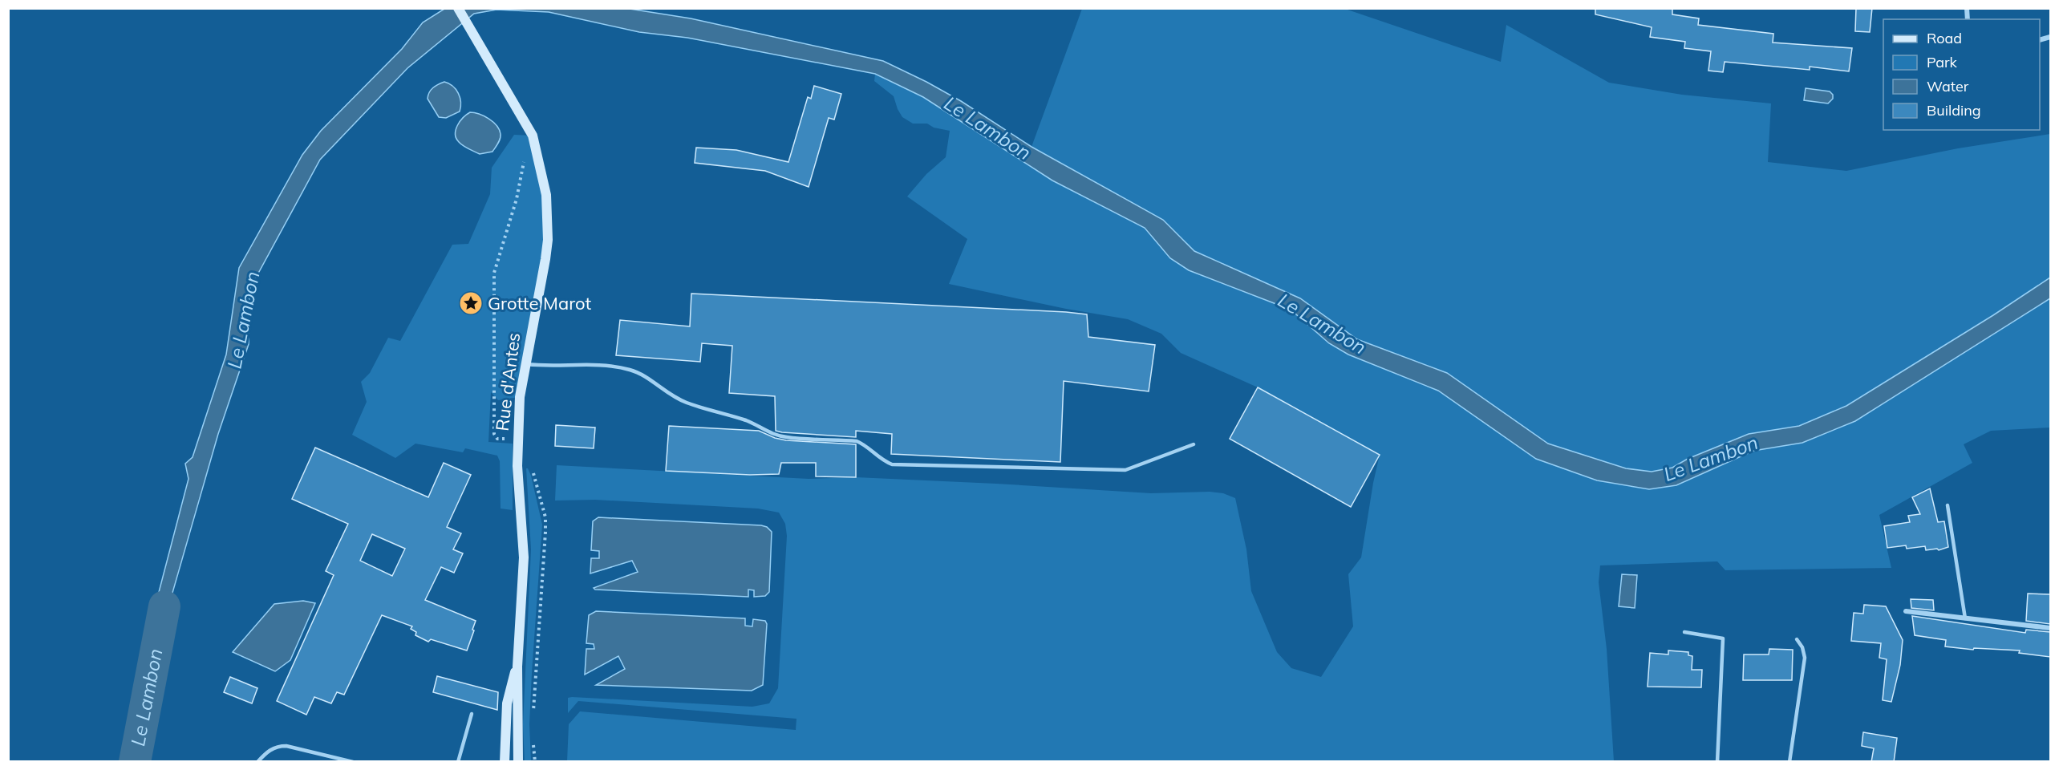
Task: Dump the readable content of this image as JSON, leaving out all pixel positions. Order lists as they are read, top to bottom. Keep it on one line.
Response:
{"streets":{"street":["Rue d'Antes"]},"water":["Le Lambon"],"places":{"place":["Grotte Marot"]},"legend":["Road","Park","Water","Building"]}
